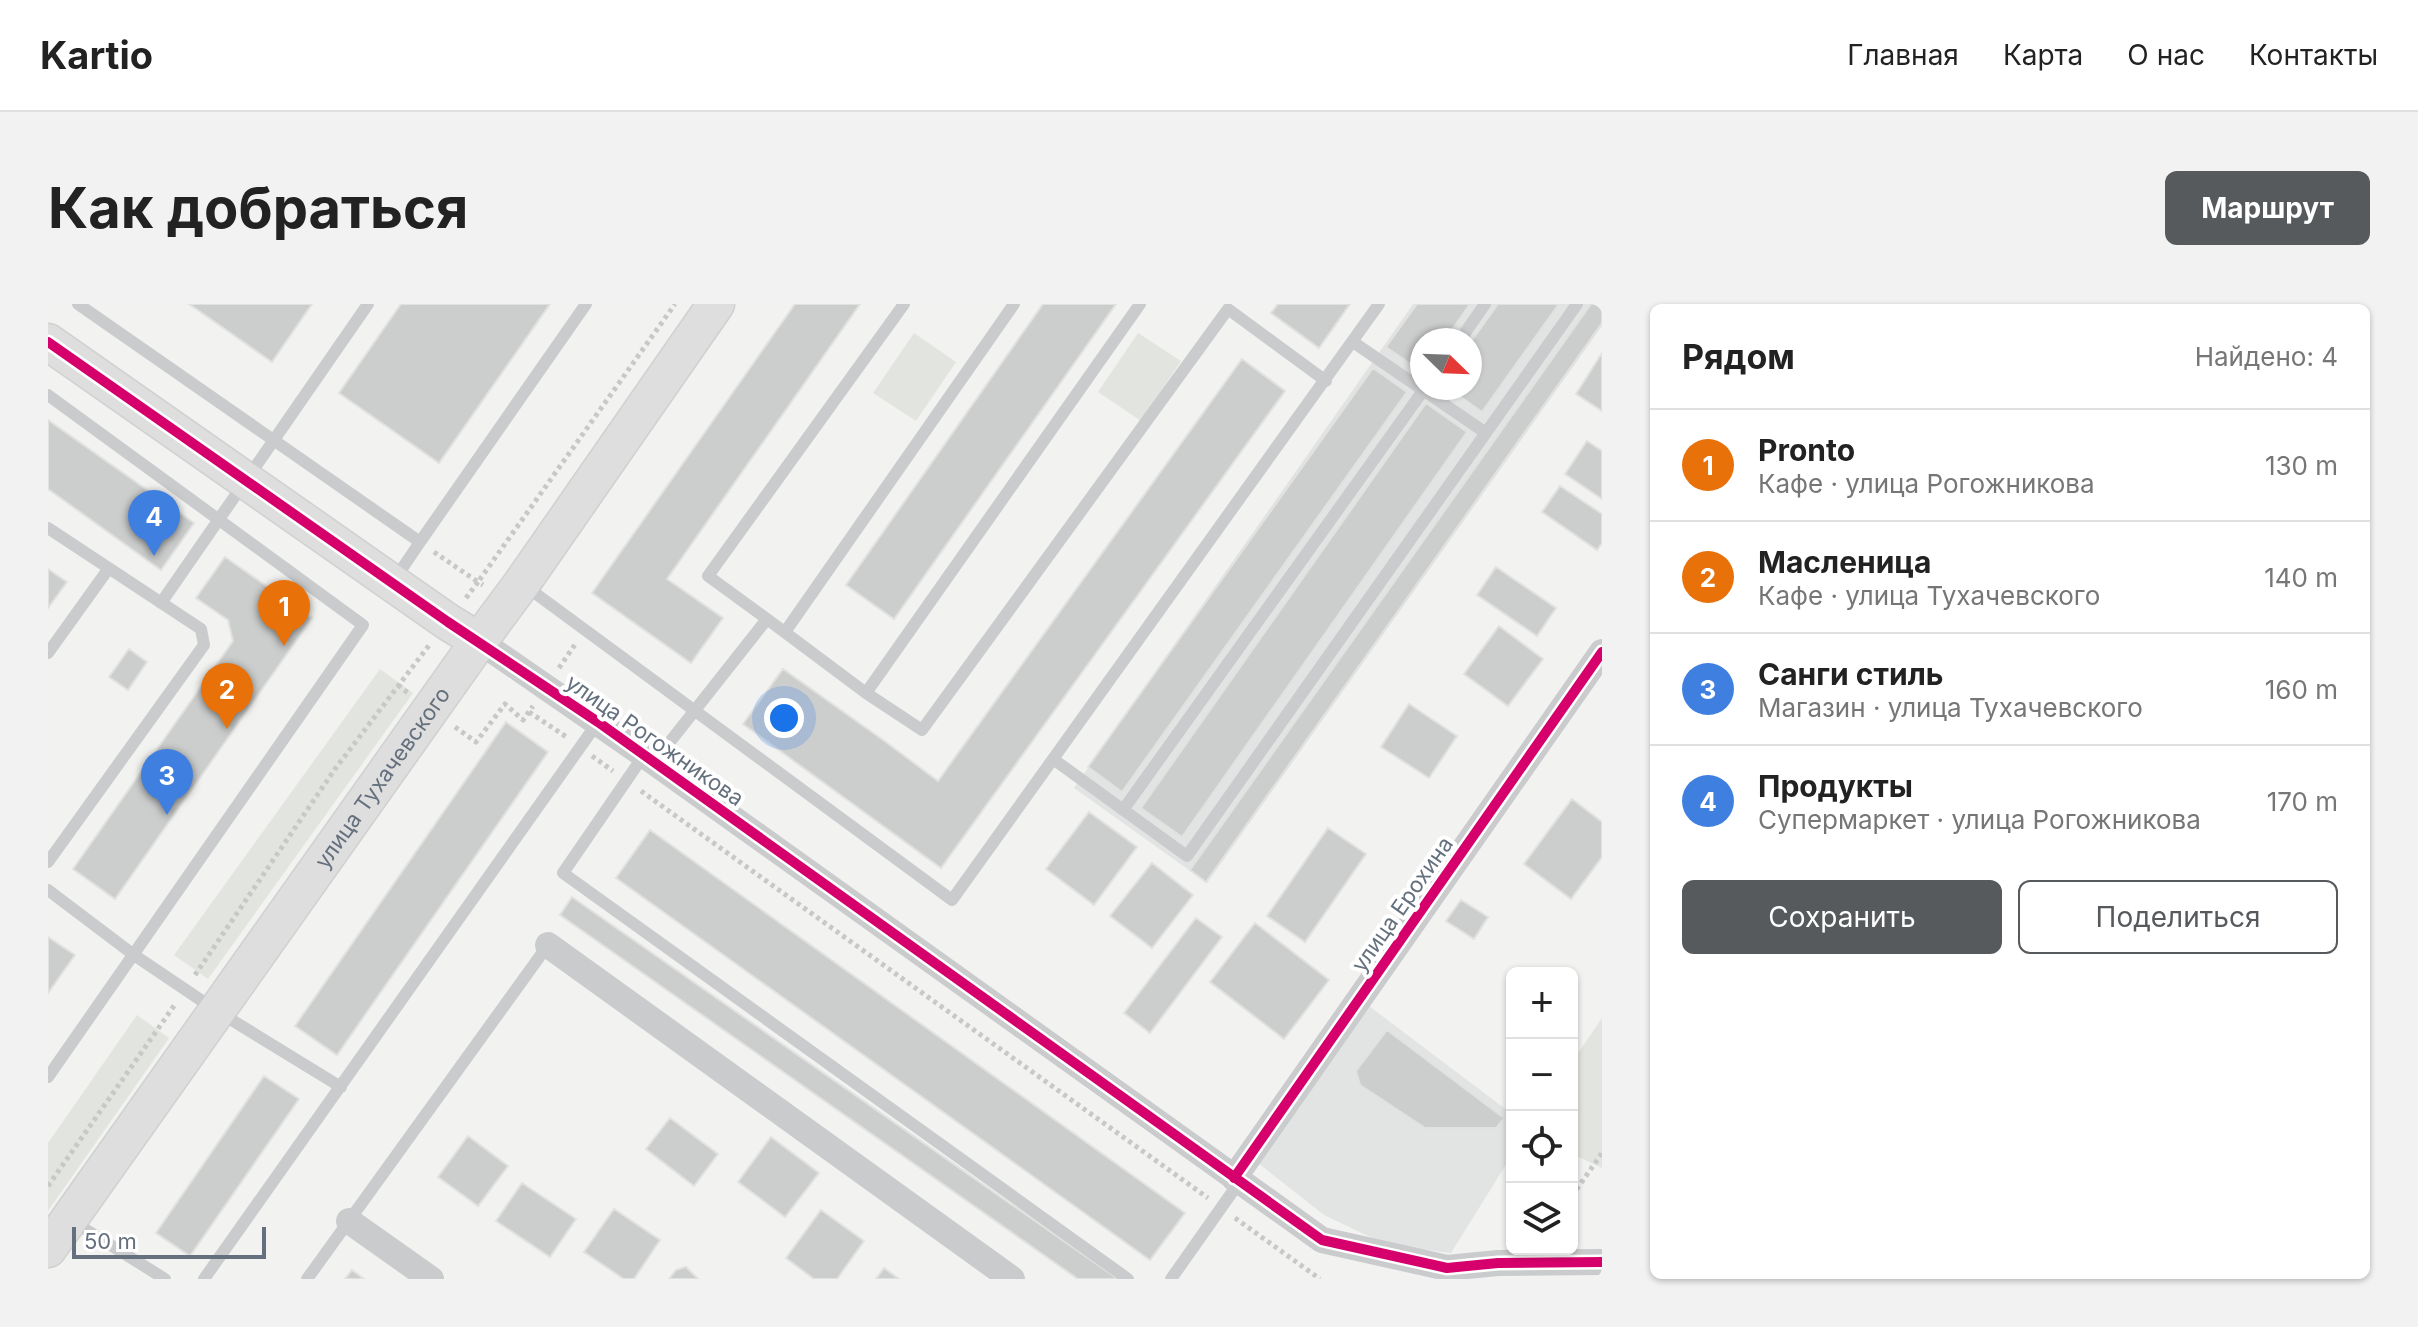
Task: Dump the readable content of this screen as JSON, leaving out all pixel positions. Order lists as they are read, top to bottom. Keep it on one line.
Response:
{"streets":{"main road":["улица Рогожникова","улица Тухачевского"],"street":["улица Ерохина"]},"crossings":[["улица Рогожникова","улица Тухачевского"],["улица Рогожникова","улица Ерохина"]],"scale_bar":"50 m","north":"bottom right","page":{"header":"Kartio","nav":["Главная","Карта","О нас","Контакты"],"buttons":["Маршрут",["Сохранить","Поделиться"]],"title":"Как добраться","heading":["Рядом","Найдено: 4"],"list":[{"mark":"1","name":"Pronto","note":"Кафе · улица Рогожникова","value":"130 m"},{"mark":"2","name":"Масленица","note":"Кафе · улица Тухачевского","value":"140 m"},{"mark":"3","name":"Санги стиль","note":"Магазин · улица Тухачевского","value":"160 m"},{"mark":"4","name":"Продукты","note":"Супермаркет · улица Рогожникова","value":"170 m"}],"pins":["4","1","2","3"],"map_buttons":["+","−"],"scale":"50 m"}}
